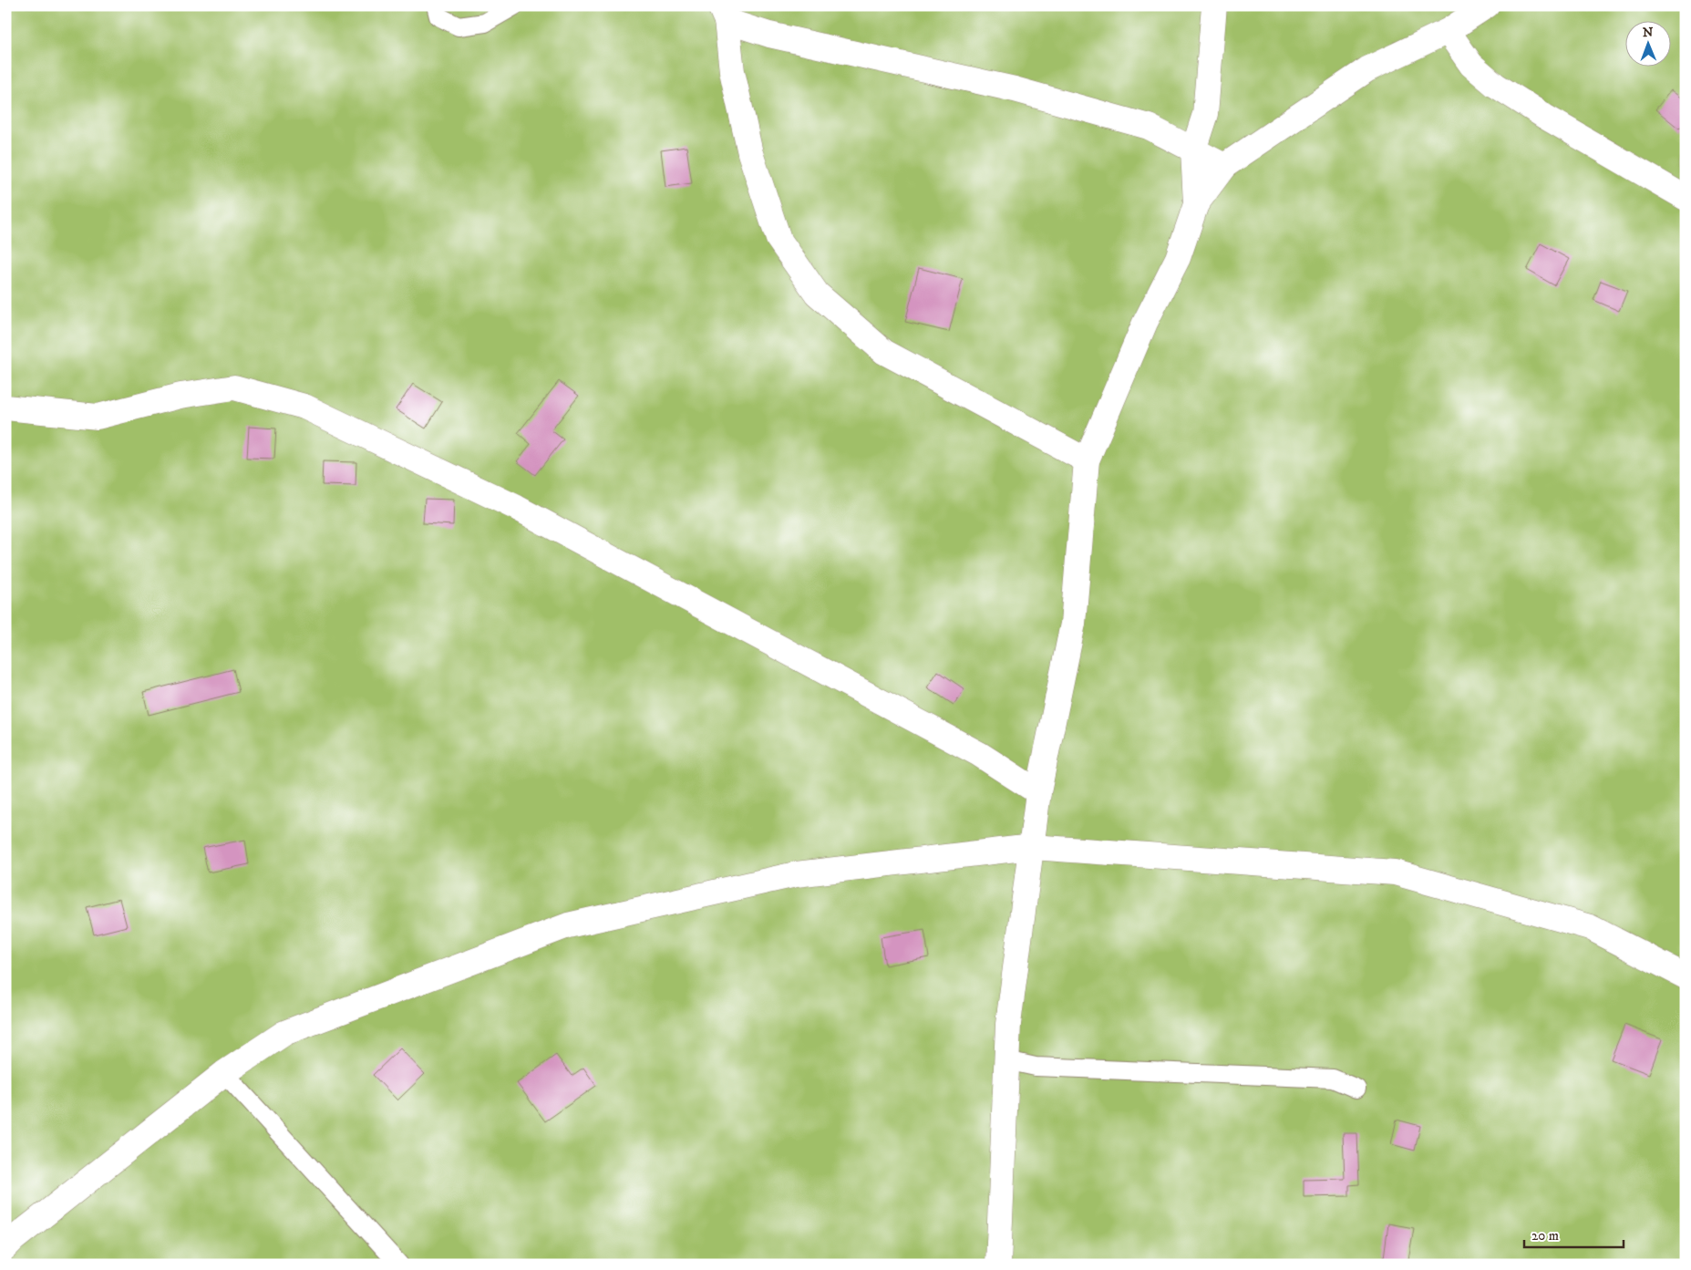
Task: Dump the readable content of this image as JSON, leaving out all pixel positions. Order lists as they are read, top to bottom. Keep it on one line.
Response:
{"scale_bar":"20 m","north":"top"}
